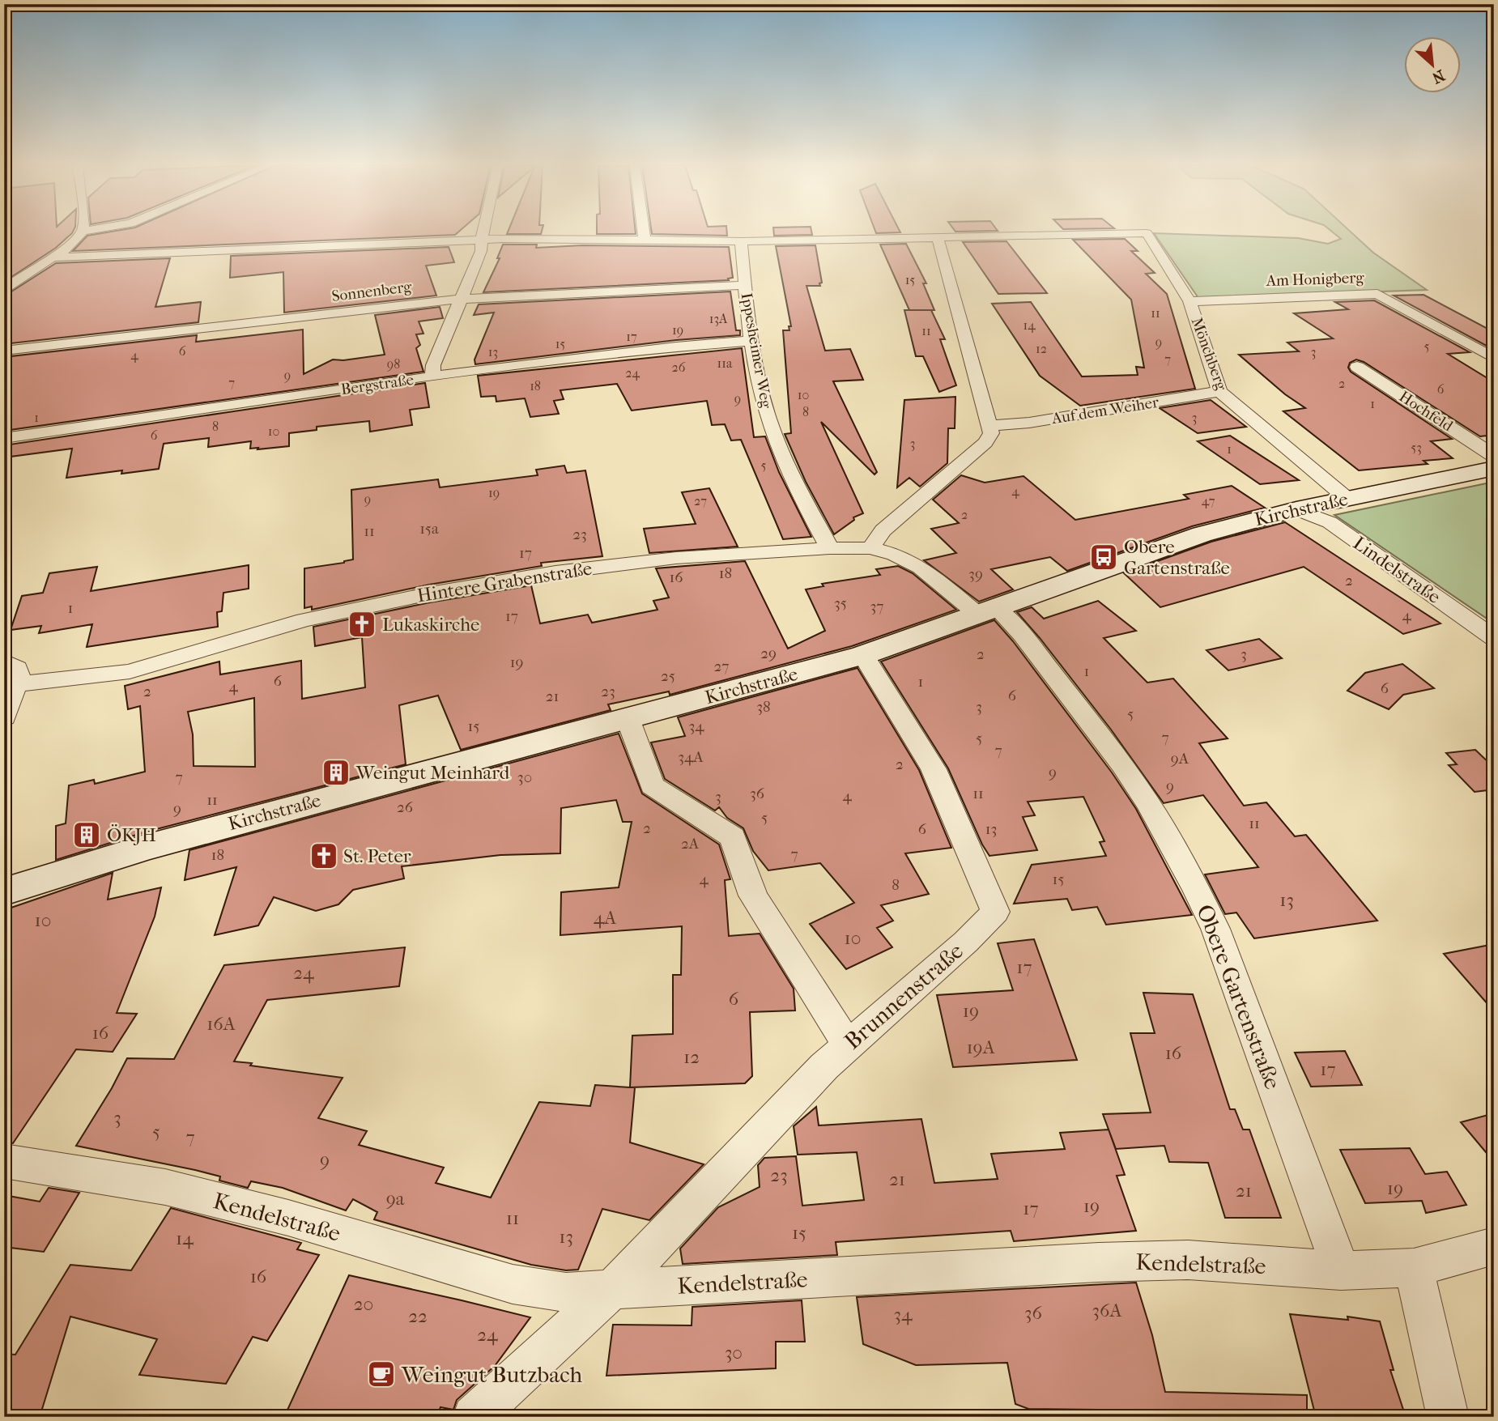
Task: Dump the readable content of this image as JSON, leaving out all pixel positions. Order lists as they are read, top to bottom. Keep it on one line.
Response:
{"streets":{"street":["Am Honigberg","Sonnenberg","Ippesheimer Weg","Mönchberg","Bergstraße","Auf dem Weiher","Hochfeld","Kirchstraße","Lindelstraße","Hintere Grabenstraße","Brunnenstraße","Obere Gartenstraße","Kendelstraße"]},"crossings":[["Am Honigberg","Mönchberg"],["Sonnenberg","Ippesheimer Weg"],["Ippesheimer Weg","Bergstraße"],["Ippesheimer Weg","Hintere Grabenstraße"],["Mönchberg","Auf dem Weiher"],["Mönchberg","Kirchstraße"],["Kirchstraße","Lindelstraße"],["Kirchstraße","Hintere Grabenstraße"],["Kirchstraße","Brunnenstraße"],["Kirchstraße","Obere Gartenstraße"],["Hintere Grabenstraße","Obere Gartenstraße"],["Brunnenstraße","Kendelstraße"],["Obere Gartenstraße","Kendelstraße"]],"places":{"bus stop":["Obere Gartenstraße"],"church":["Lukaskirche","St. Peter"],"building":["Weingut Meinhard","ÖKJH"],"cafe":["Weingut Butzbach"]},"house_numbers":["15","11","13A","14","19","11","17","9","15","5","12","6","13","3","4","7","11a","98","26","24","9","7","2","18","6","10","9","1","8","1","3","8","10","6","3","53","1","5","4","19","9","27","47","2","15a","11","23","17","18","39","16","2","35","37","1","4","17","29","2","3","19","27","1","25","6","1","4","6","2","23","6","21","38","3","5","15","34","7","5","7","34A","9A","2","9","7","30","9","36","11","4","3","11","26","9","5","11","2","6","13","2A","7","18","4","15","8","13","4A","10","10","17","24","6","19","16A","16","19A","16","12","17","3","5","7","9","23","21","19","21","9a","19","17","11","15","13","14","16","20","36A","36","34","22","24","30"],"north":"bottom right"}
